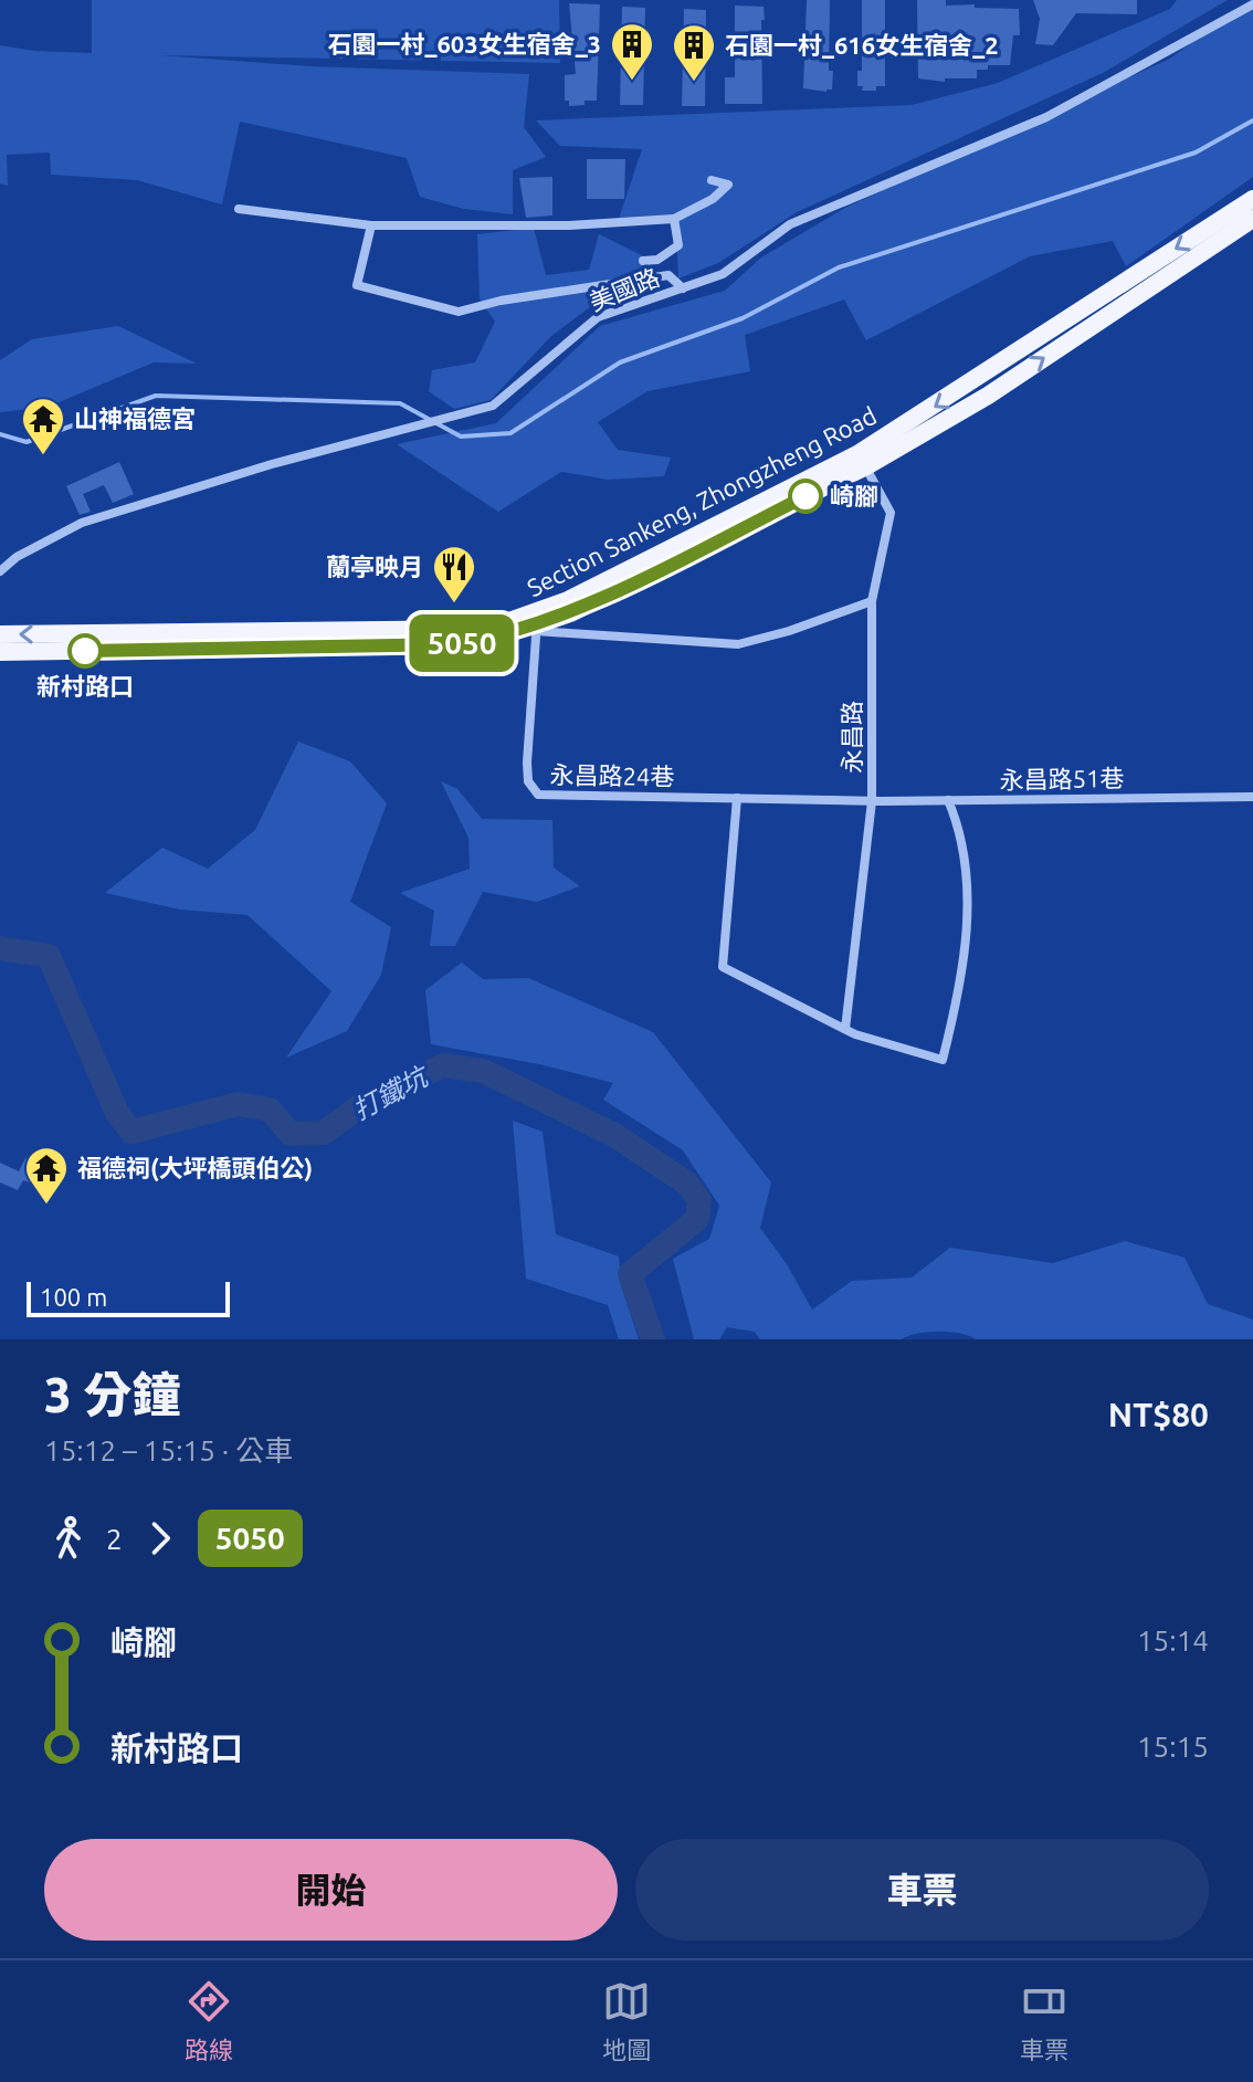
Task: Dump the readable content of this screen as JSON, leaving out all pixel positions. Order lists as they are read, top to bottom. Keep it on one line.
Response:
{"streets":{"main road":["Section Sankeng, Zhongzheng Road"],"street":["美國路","永昌路","永昌路24巷","永昌路51巷"]},"crossings":[["Section Sankeng, Zhongzheng Road","永昌路"],["Section Sankeng, Zhongzheng Road","永昌路24巷"],["永昌路","永昌路24巷"],["永昌路","永昌路51巷"],["永昌路24巷","永昌路51巷"]],"water":["打鐵坑"],"places":{"building":["石園一村_603女生宿舍_3","石園一村_616女生宿舍_2"],"temple":["山神福德宮","福德祠(大坪橋頭伯公)"],"other":["崎腳","新村路口"],"restaurant":["蘭亭映月"]},"lines":["bus line 5050"],"scale_bar":"100 m","page":{"on_map":"5050","scale":"100 m","heading":["3 分鐘","15:12 – 15:15 · 公車","NT$80"],"legs":["2","5050"],"list":[{"name":"崎腳","value":"15:14"},{"name":"新村路口","value":"15:15"}],"buttons":["開始","車票"],"tabs":["路線","地圖","車票"]}}
